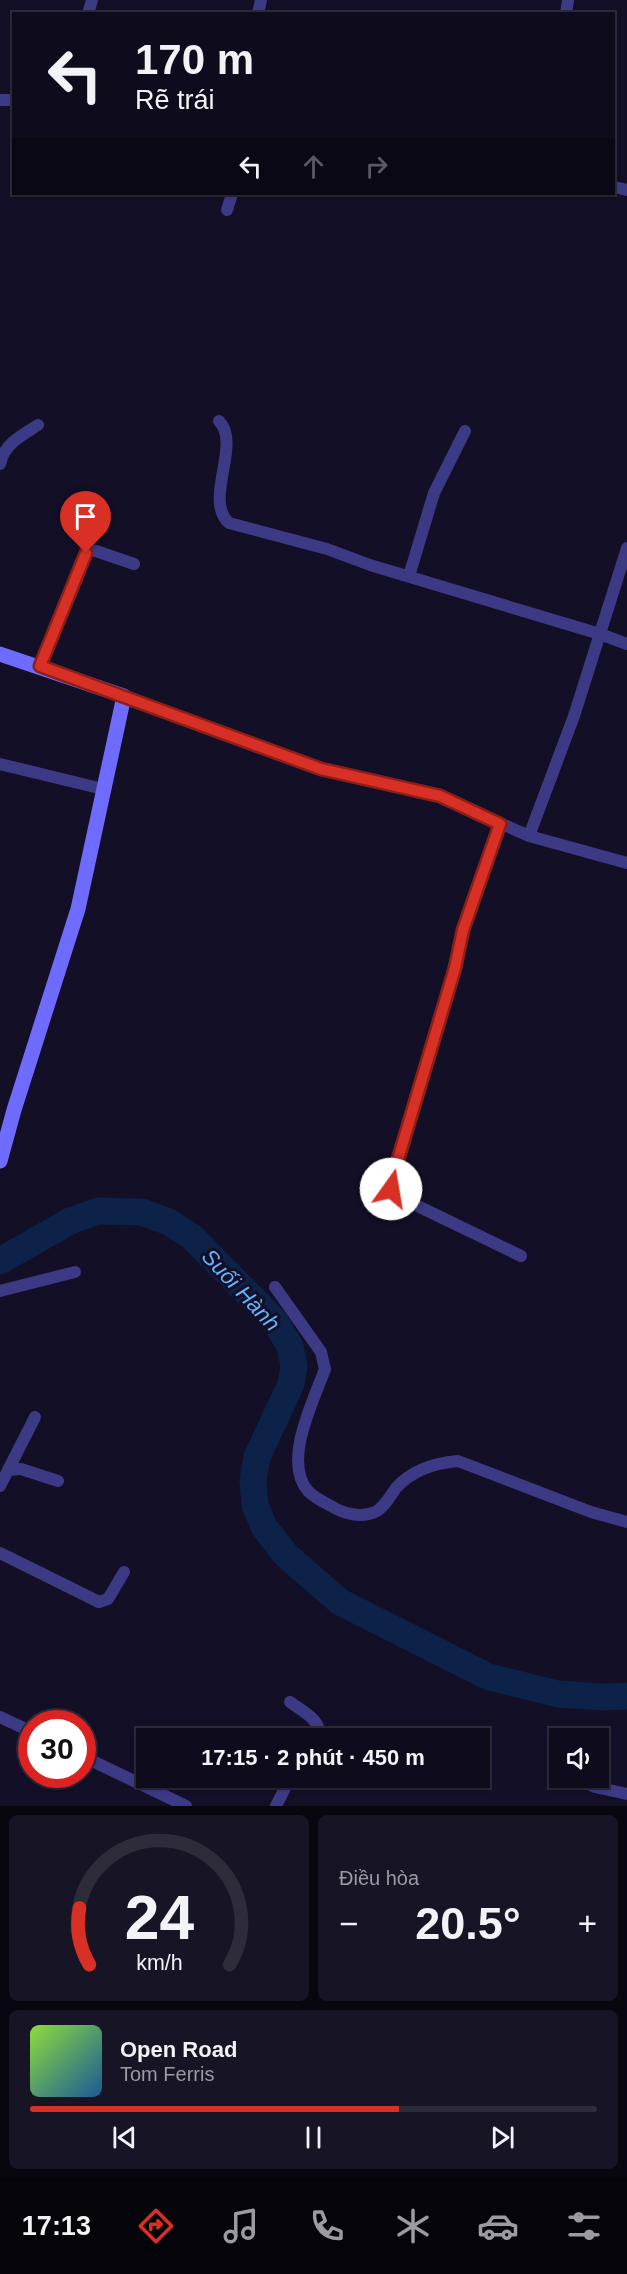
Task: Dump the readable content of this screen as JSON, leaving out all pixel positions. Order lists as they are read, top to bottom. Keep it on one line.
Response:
{"water":["Suối Hành"],"page":{"turn":["170 m","Rẽ trái"],"limit":"30","trip":"17:15 · 2 phút · 450 m","tile":"Điều hòa","heat":["−","20.5°","+"],"song":["Open Road","Tom Ferris"],"tabs":"17:13","gauge":["24","km/h"]}}
